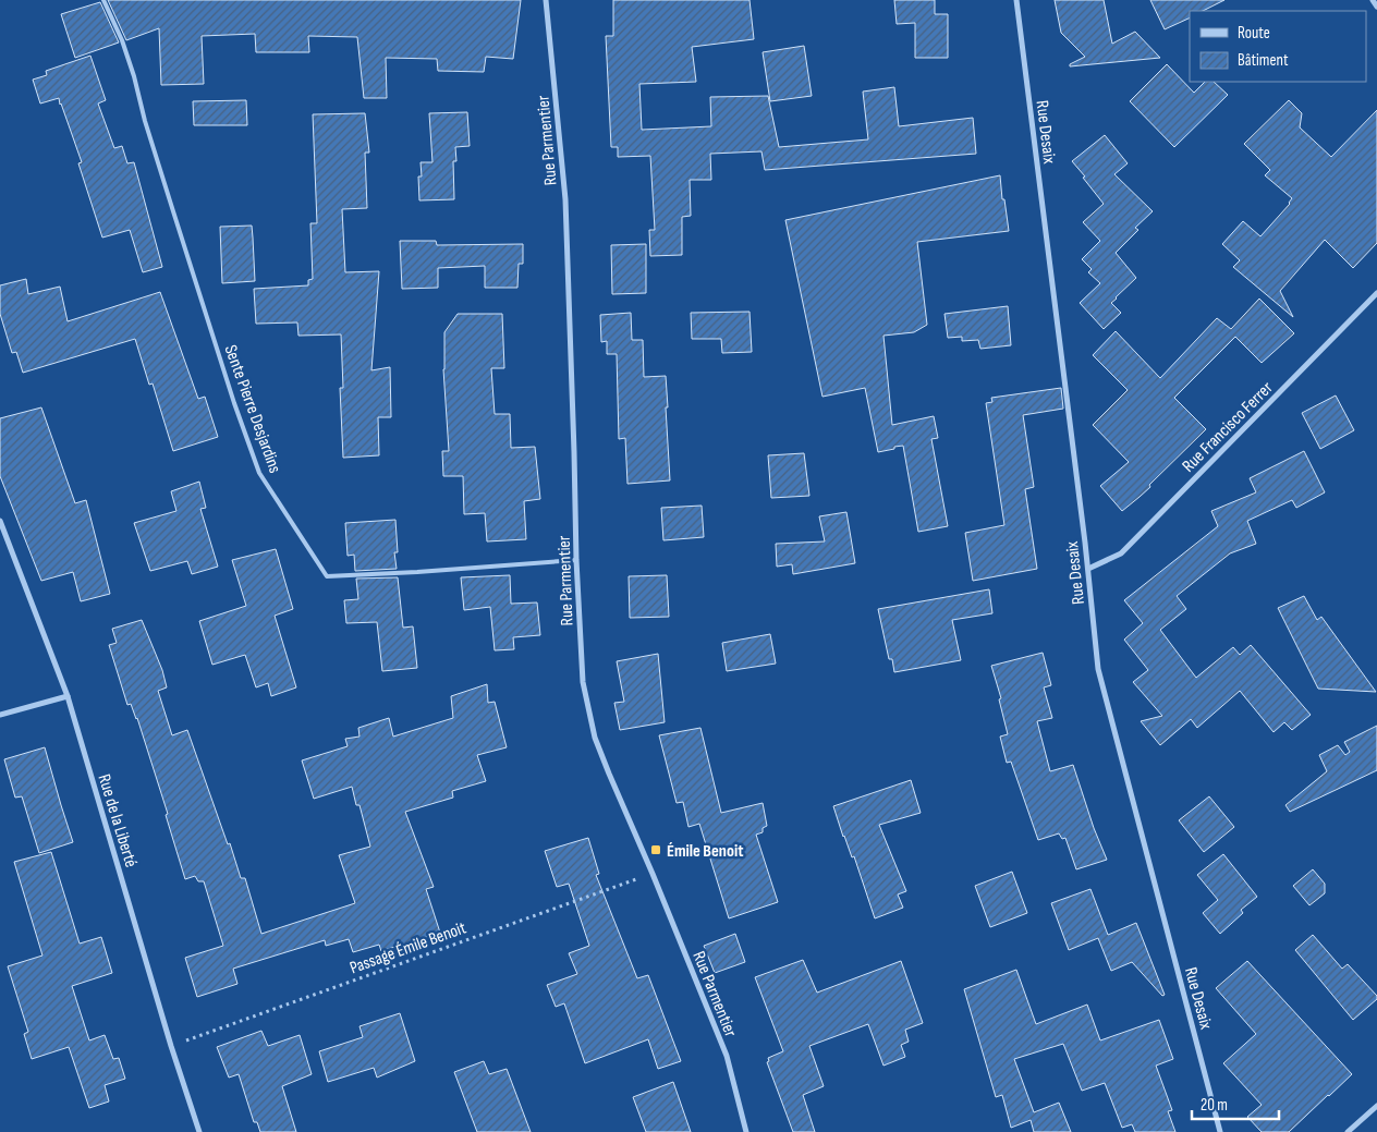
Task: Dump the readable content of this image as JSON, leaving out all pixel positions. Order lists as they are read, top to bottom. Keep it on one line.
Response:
{"streets":{"street":["Rue Desaix","Rue Parmentier","Rue Francisco Ferrer","Rue de la Liberté"],"lane":["Sente Pierre Desjardins"],"path":["Passage Émile Benoit"]},"crossings":[["Rue Desaix","Rue Francisco Ferrer"],["Rue Parmentier","Sente Pierre Desjardins"],["Rue Parmentier","Passage Émile Benoit"],["Rue de la Liberté","Passage Émile Benoit"]],"places":{"transit":["Émile Benoit"]},"legend":["Route","Bâtiment"],"scale_bar":"20 m"}
